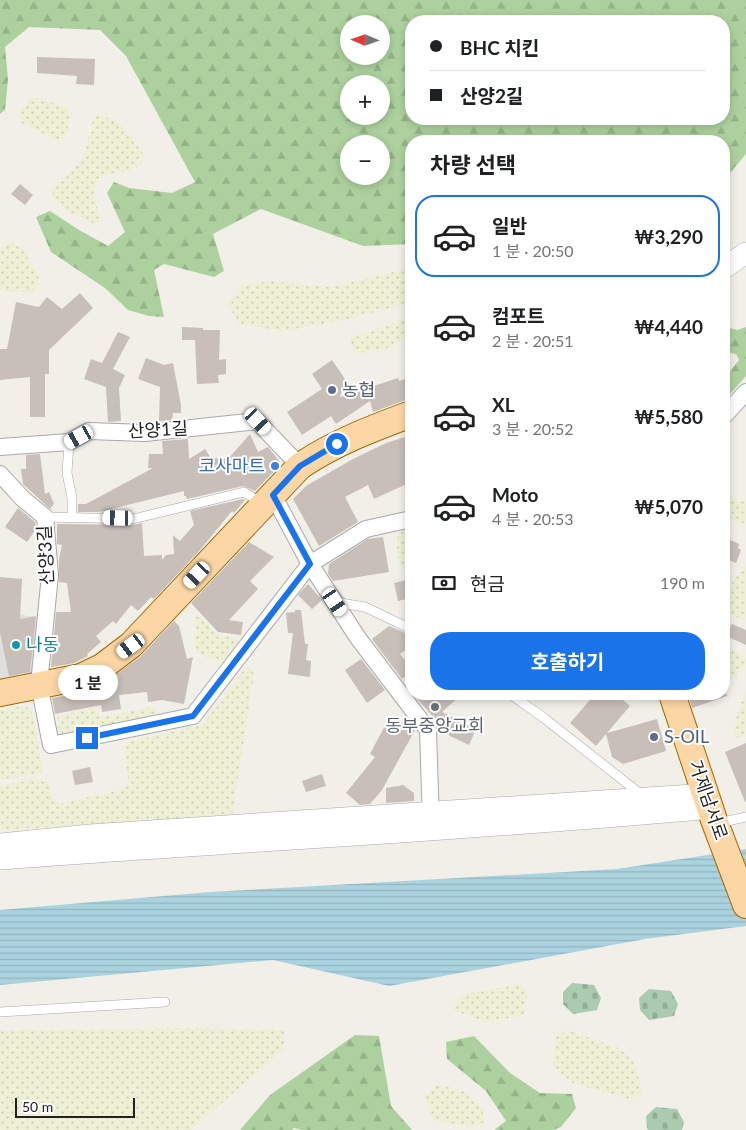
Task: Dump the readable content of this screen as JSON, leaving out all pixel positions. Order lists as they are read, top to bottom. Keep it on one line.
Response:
{"streets":{"main road":["거제남서로"],"street":["산양1길","산양3길"]},"places":["농협","코사마트","나동","동부중앙교회","S-OIL"],"scale_bar":"50 m","north":"left","page":{"map_buttons":["+","−"],"banner":["BHC 치킨","산양2길"],"heading":"차량 선택","list":[{"name":"일반","note":"1 분 · 20:50","value":"₩3,290"},{"name":"컴포트","note":"2 분 · 20:51","value":"₩4,440"},{"name":"XL","note":"3 분 · 20:52","value":"₩5,580"},{"name":"Moto","note":"4 분 · 20:53","value":"₩5,070"}],"pay":["현금","190 m"],"buttons":"호출하기","bubble":"1 분","scale":"50 m"}}
